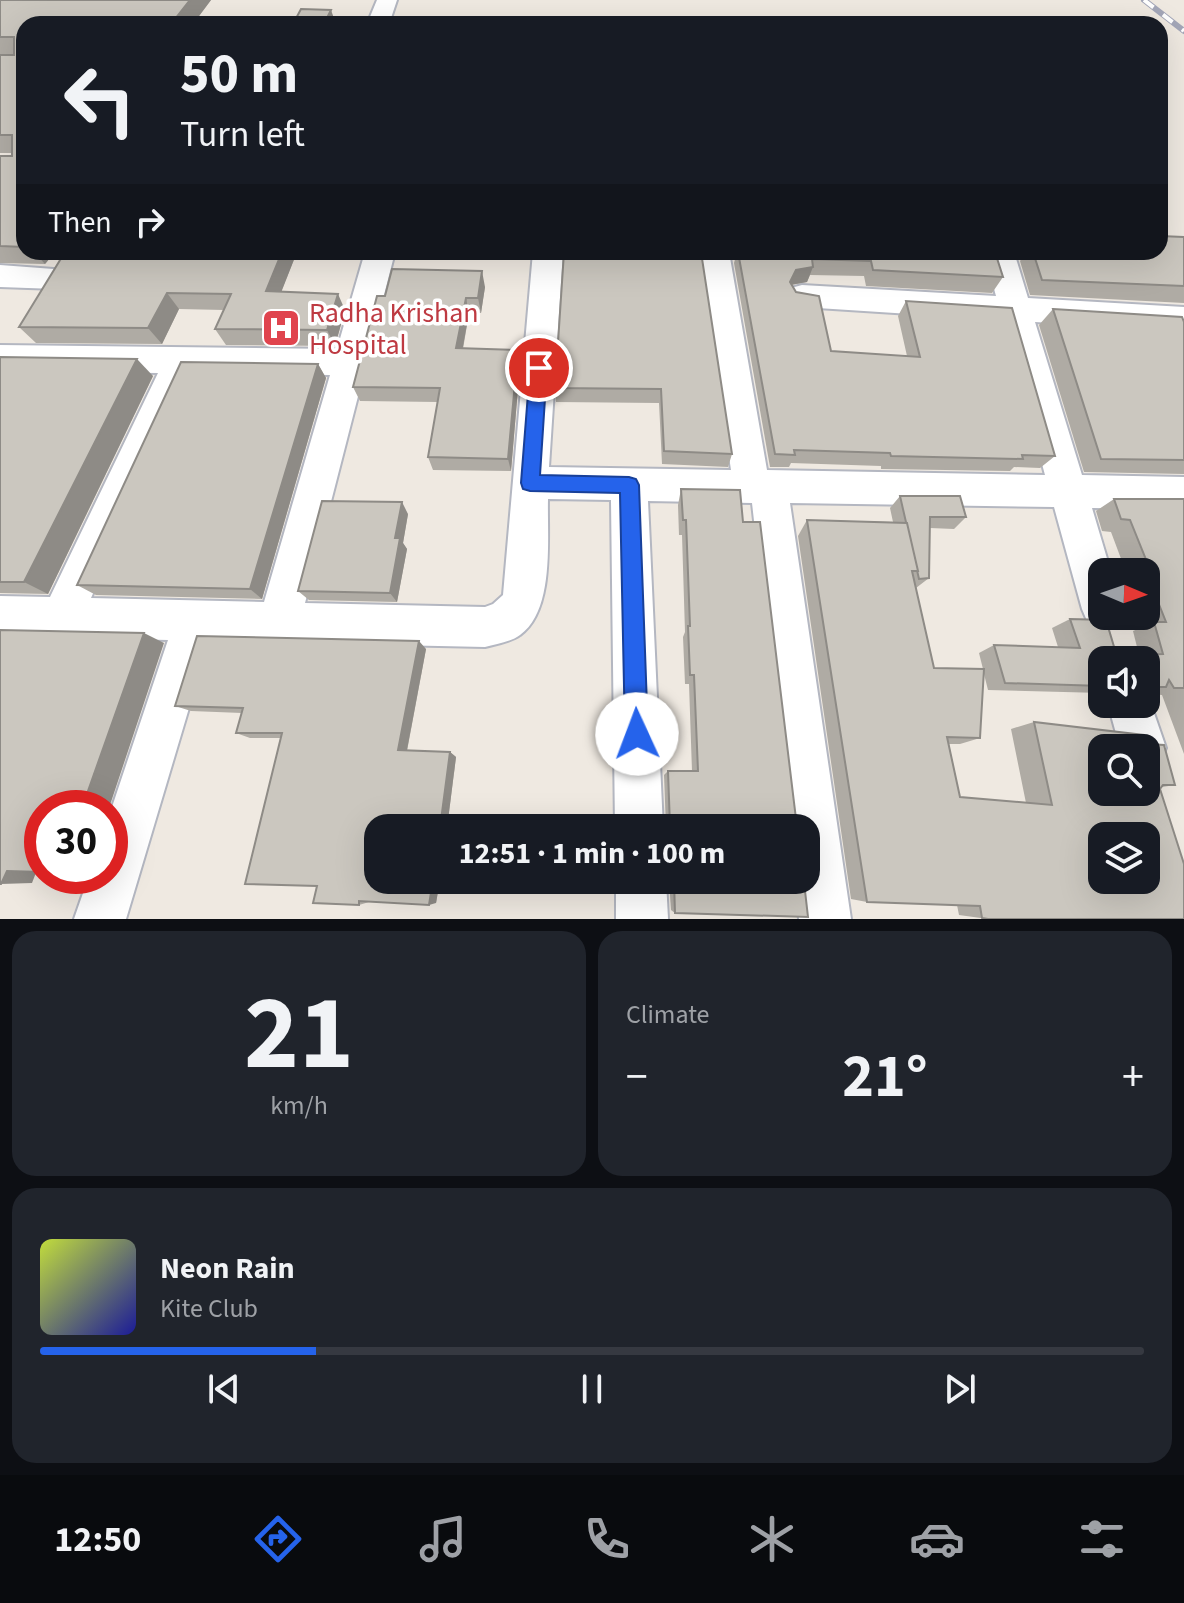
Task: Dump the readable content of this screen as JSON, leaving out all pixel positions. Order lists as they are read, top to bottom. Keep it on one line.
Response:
{"places":{"hospital":["Radha Krishan Hospital"]},"north":"right","page":{"turn":["50 m","Turn left"],"then":"Then","limit":"30","trip":"12:51 · 1 min · 100 m","tile":[["21","km/h"],"Climate"],"heat":["−","21°","+"],"song":["Neon Rain","Kite Club"],"tabs":"12:50"}}
